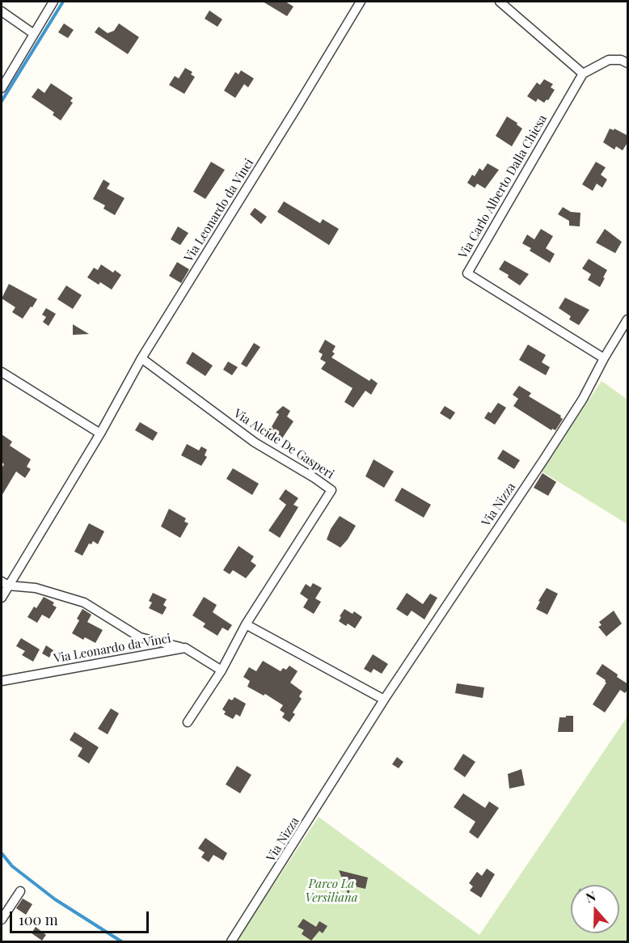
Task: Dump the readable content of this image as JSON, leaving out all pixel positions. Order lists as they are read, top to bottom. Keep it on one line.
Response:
{"streets":{"street":["Via Carlo Alberto Dalla Chiesa","Via Leonardo da Vinci","Via Alcide De Gasperi","Via Nizza"]},"crossings":[["Via Carlo Alberto Dalla Chiesa","Via Nizza"],["Via Leonardo da Vinci","Via Alcide De Gasperi"]],"parks":["Parco La Versiliana"],"scale_bar":"100 m","north":"top"}
